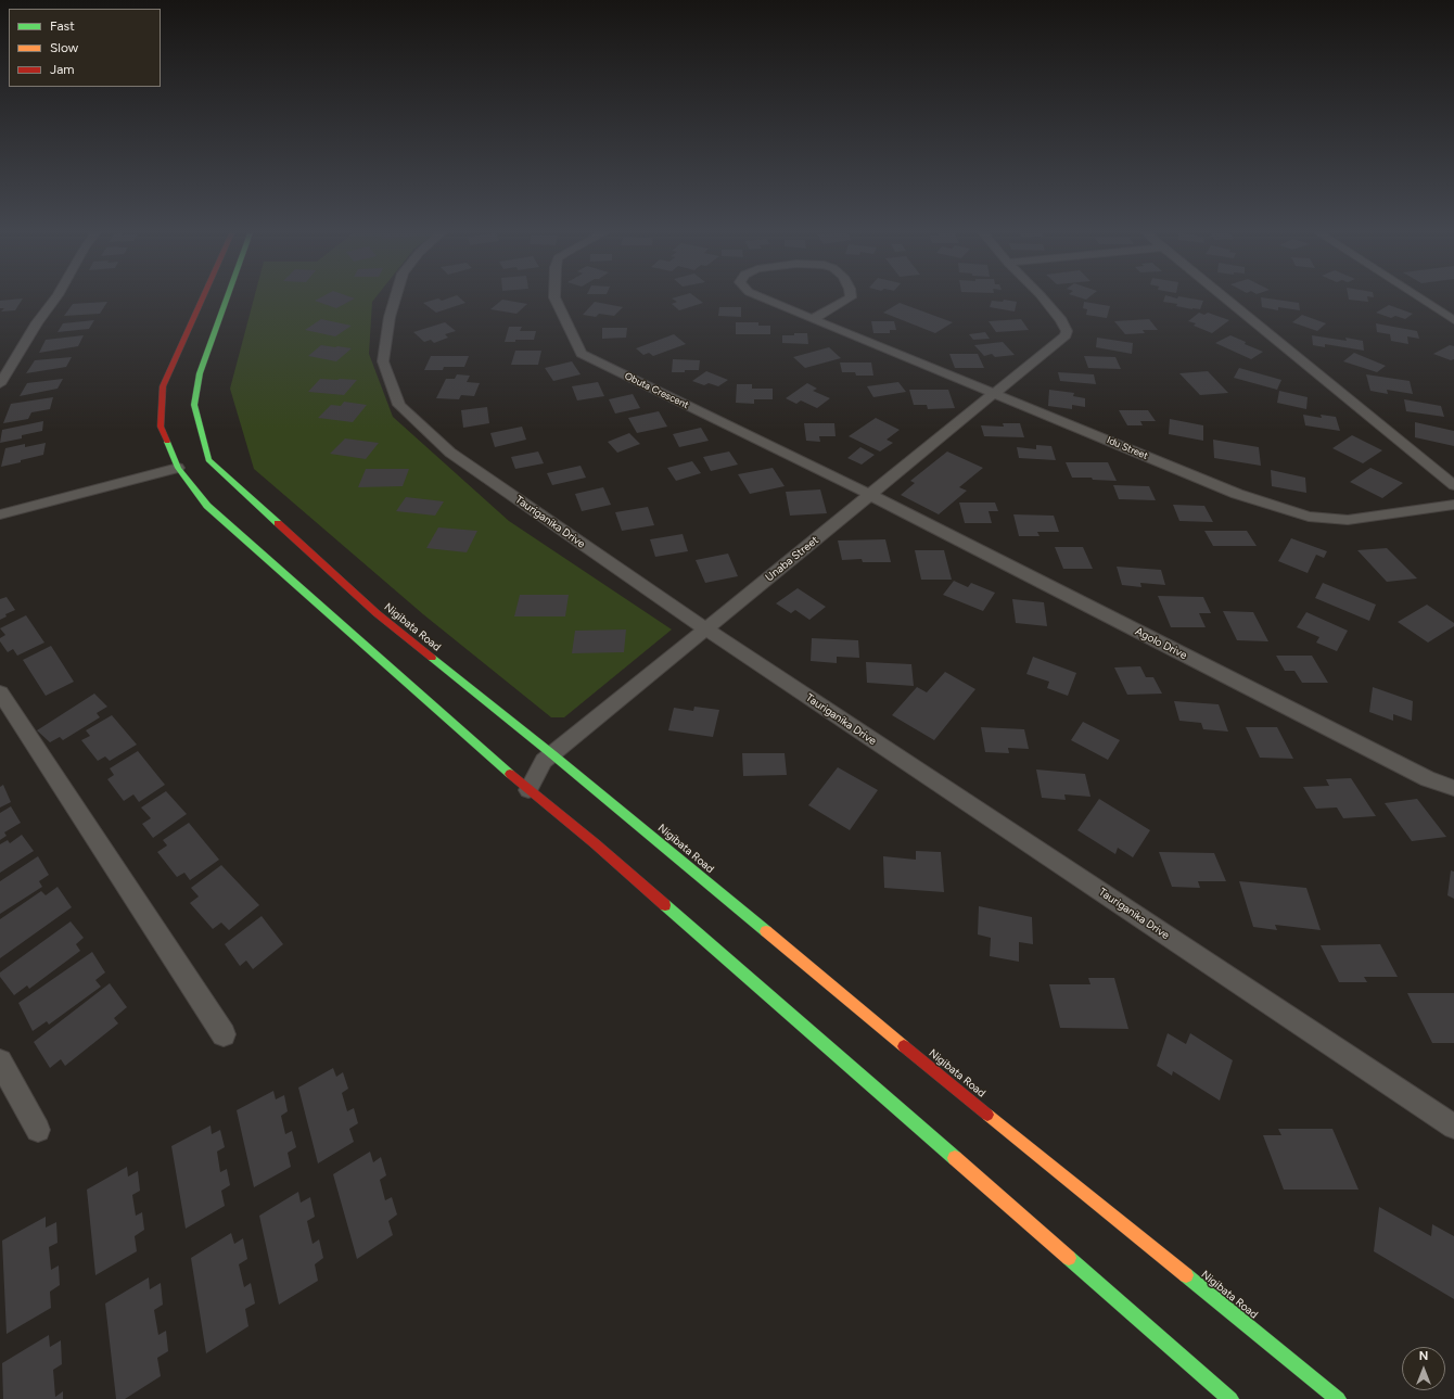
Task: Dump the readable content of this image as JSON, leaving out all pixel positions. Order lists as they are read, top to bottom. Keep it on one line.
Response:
{"streets":{"street":["Obuta Crescent","Idu Street","Tauriganika Drive","Unaba Street","Nigibata Road","Agolo Drive"]},"crossings":[["Obuta Crescent","Unaba Street"],["Obuta Crescent","Agolo Drive"],["Idu Street","Unaba Street"],["Tauriganika Drive","Unaba Street"],["Unaba Street","Nigibata Road"],["Unaba Street","Agolo Drive"]],"legend":["Fast","Slow","Jam"],"north":"top"}
